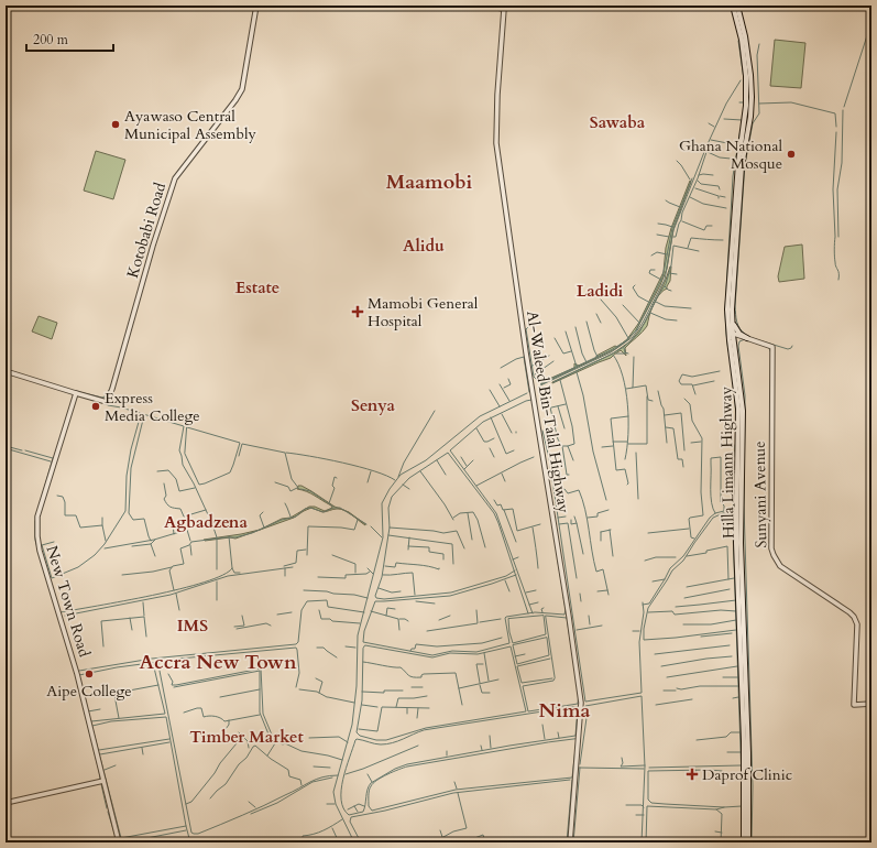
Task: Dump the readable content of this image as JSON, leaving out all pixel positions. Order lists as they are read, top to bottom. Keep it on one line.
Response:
{"streets":{"main road":["Hilla Limann Highway"],"street":["Kotobabi Road","Al-Waleed Bin-Talal Highway","Sunyani Avenue","New Town Road"]},"crossings":[["Kotobabi Road","New Town Road"]],"districts":["Sawaba","Maamobi","Alidu","Estate","Ladidi","Senya","Agbadzena","IMS","Accra New Town","Nima","Timber Market"],"places":{"other":["Ayawaso Central Municipal Assembly","Ghana National Mosque","Express Media College","Aipe College"],"health":["Mamobi General Hospital","Daprof Clinic"]},"scale_bar":"200 m"}
